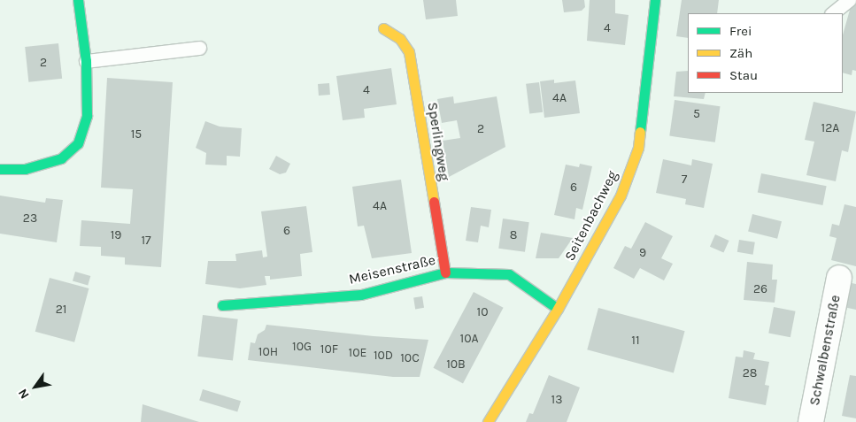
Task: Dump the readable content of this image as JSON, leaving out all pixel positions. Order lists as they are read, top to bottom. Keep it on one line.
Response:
{"streets":{"street":["Sperlingweg","Seitenbachweg","Meisenstraße","Schwalbenstraße"]},"crossings":[["Sperlingweg","Meisenstraße"],["Seitenbachweg","Meisenstraße"]],"house_numbers":["4","2","4","4A","5","12A","2","15","7","6","4A","23","6","19","8","17","9","26","21","10","10A","11","10G","10F","10H","10E","10D","10C","10B","28","13"],"legend":["Frei","Zäh","Stau"],"north":"bottom left"}
